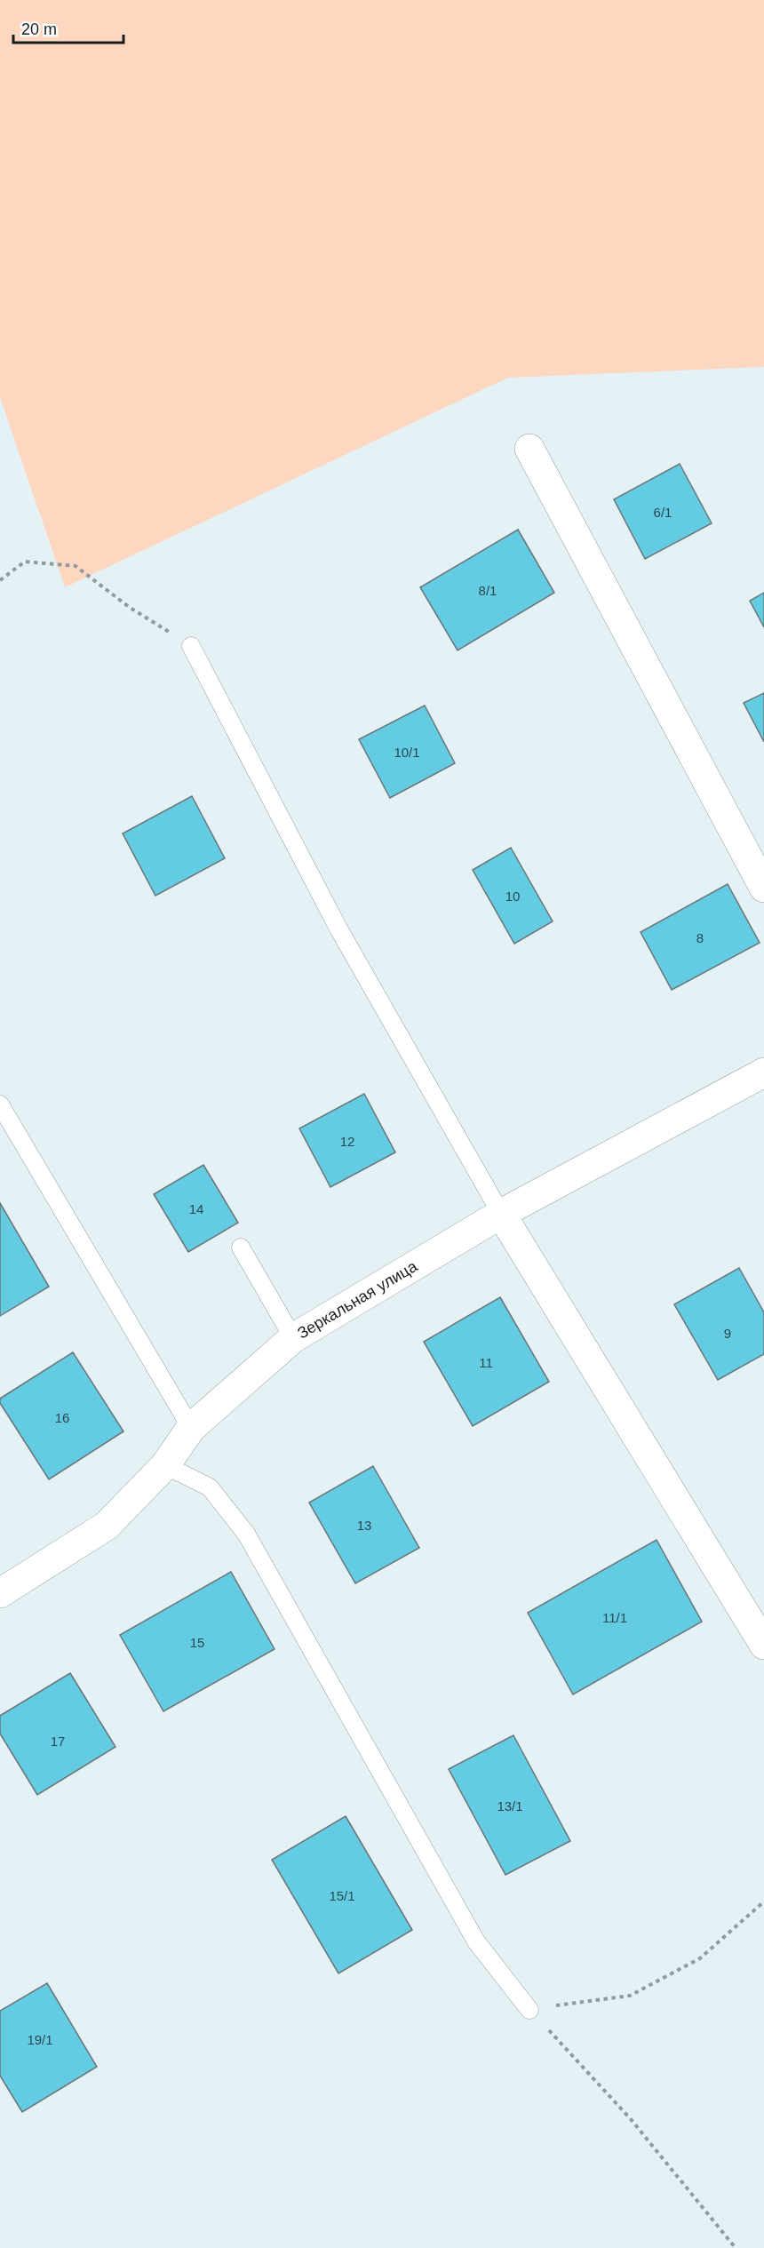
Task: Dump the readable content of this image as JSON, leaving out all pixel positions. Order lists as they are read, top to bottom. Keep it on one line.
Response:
{"streets":{"street":["Зеркальная улица"]},"house_numbers":["6/1","8/1","10/1","10","8","12","14","9","11","16","13","11/1","15","17","13/1","15/1","19/1"],"scale_bar":"20 m"}
